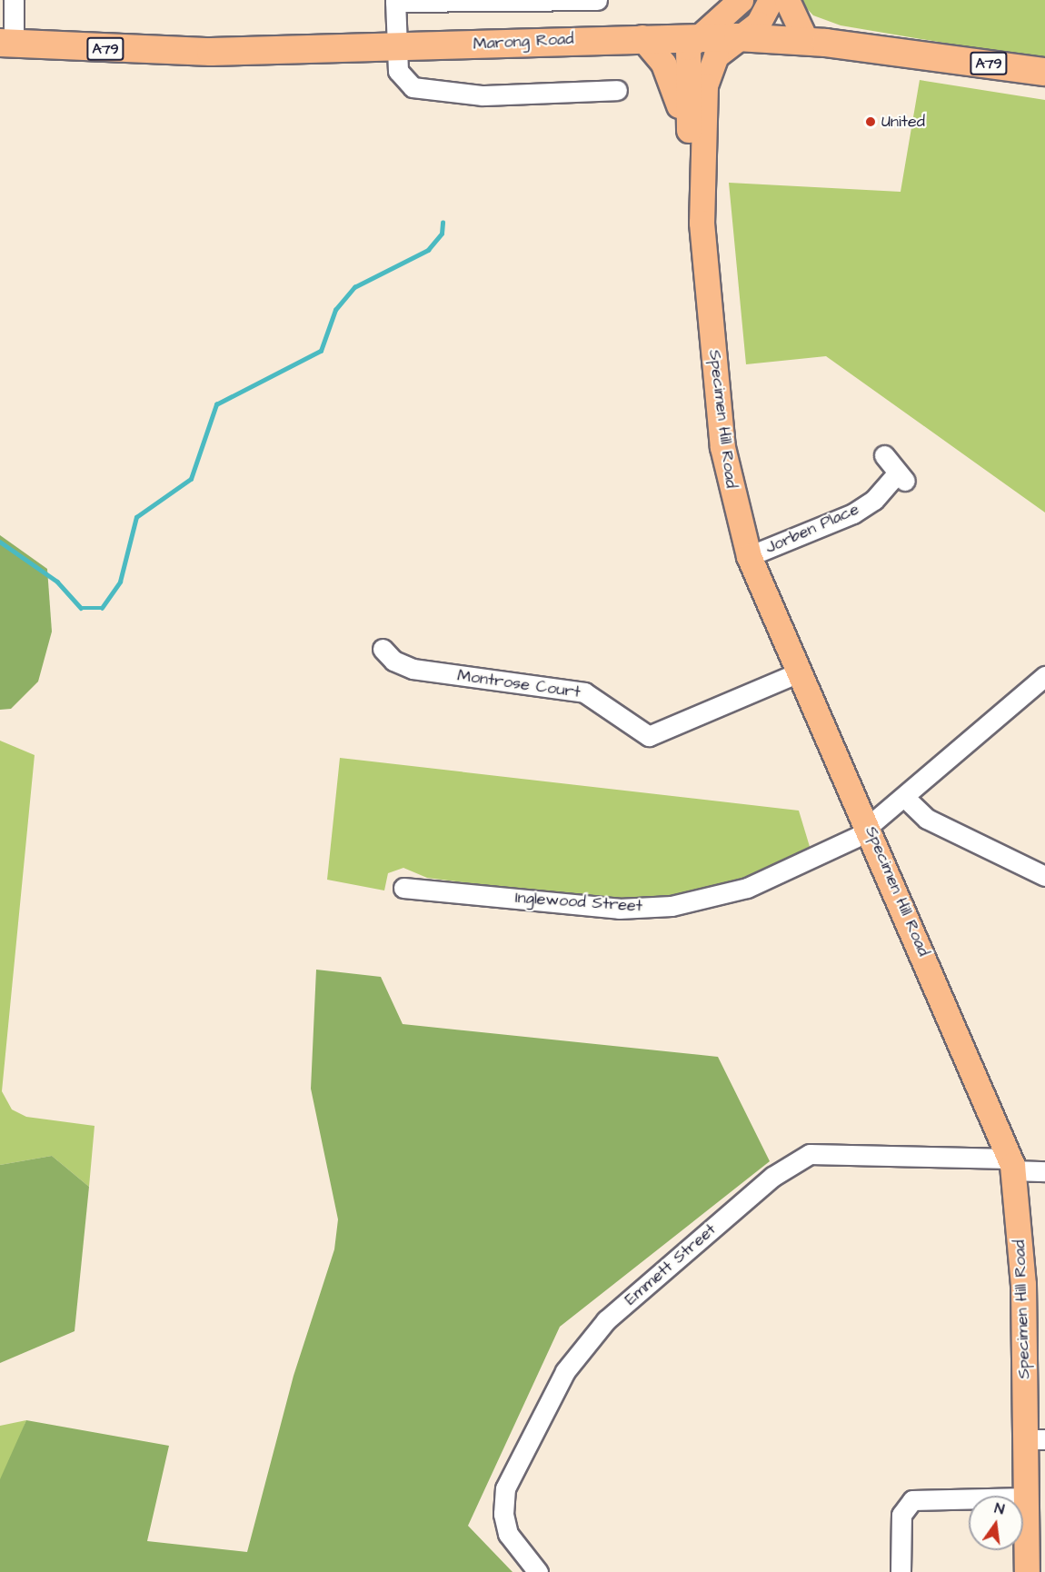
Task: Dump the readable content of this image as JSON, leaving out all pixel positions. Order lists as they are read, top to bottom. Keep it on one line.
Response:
{"streets":{"highway":["Marong Road","A79"],"main road":["Specimen Hill Road"],"street":["Jorben Place","Montrose Court","Inglewood Street","Emmett Street"]},"crossings":[["Marong Road","Specimen Hill Road"],["Specimen Hill Road","Jorben Place"],["Specimen Hill Road","Montrose Court"],["Specimen Hill Road","Inglewood Street"],["Specimen Hill Road","Emmett Street"]],"places":["United"],"north":"top"}
